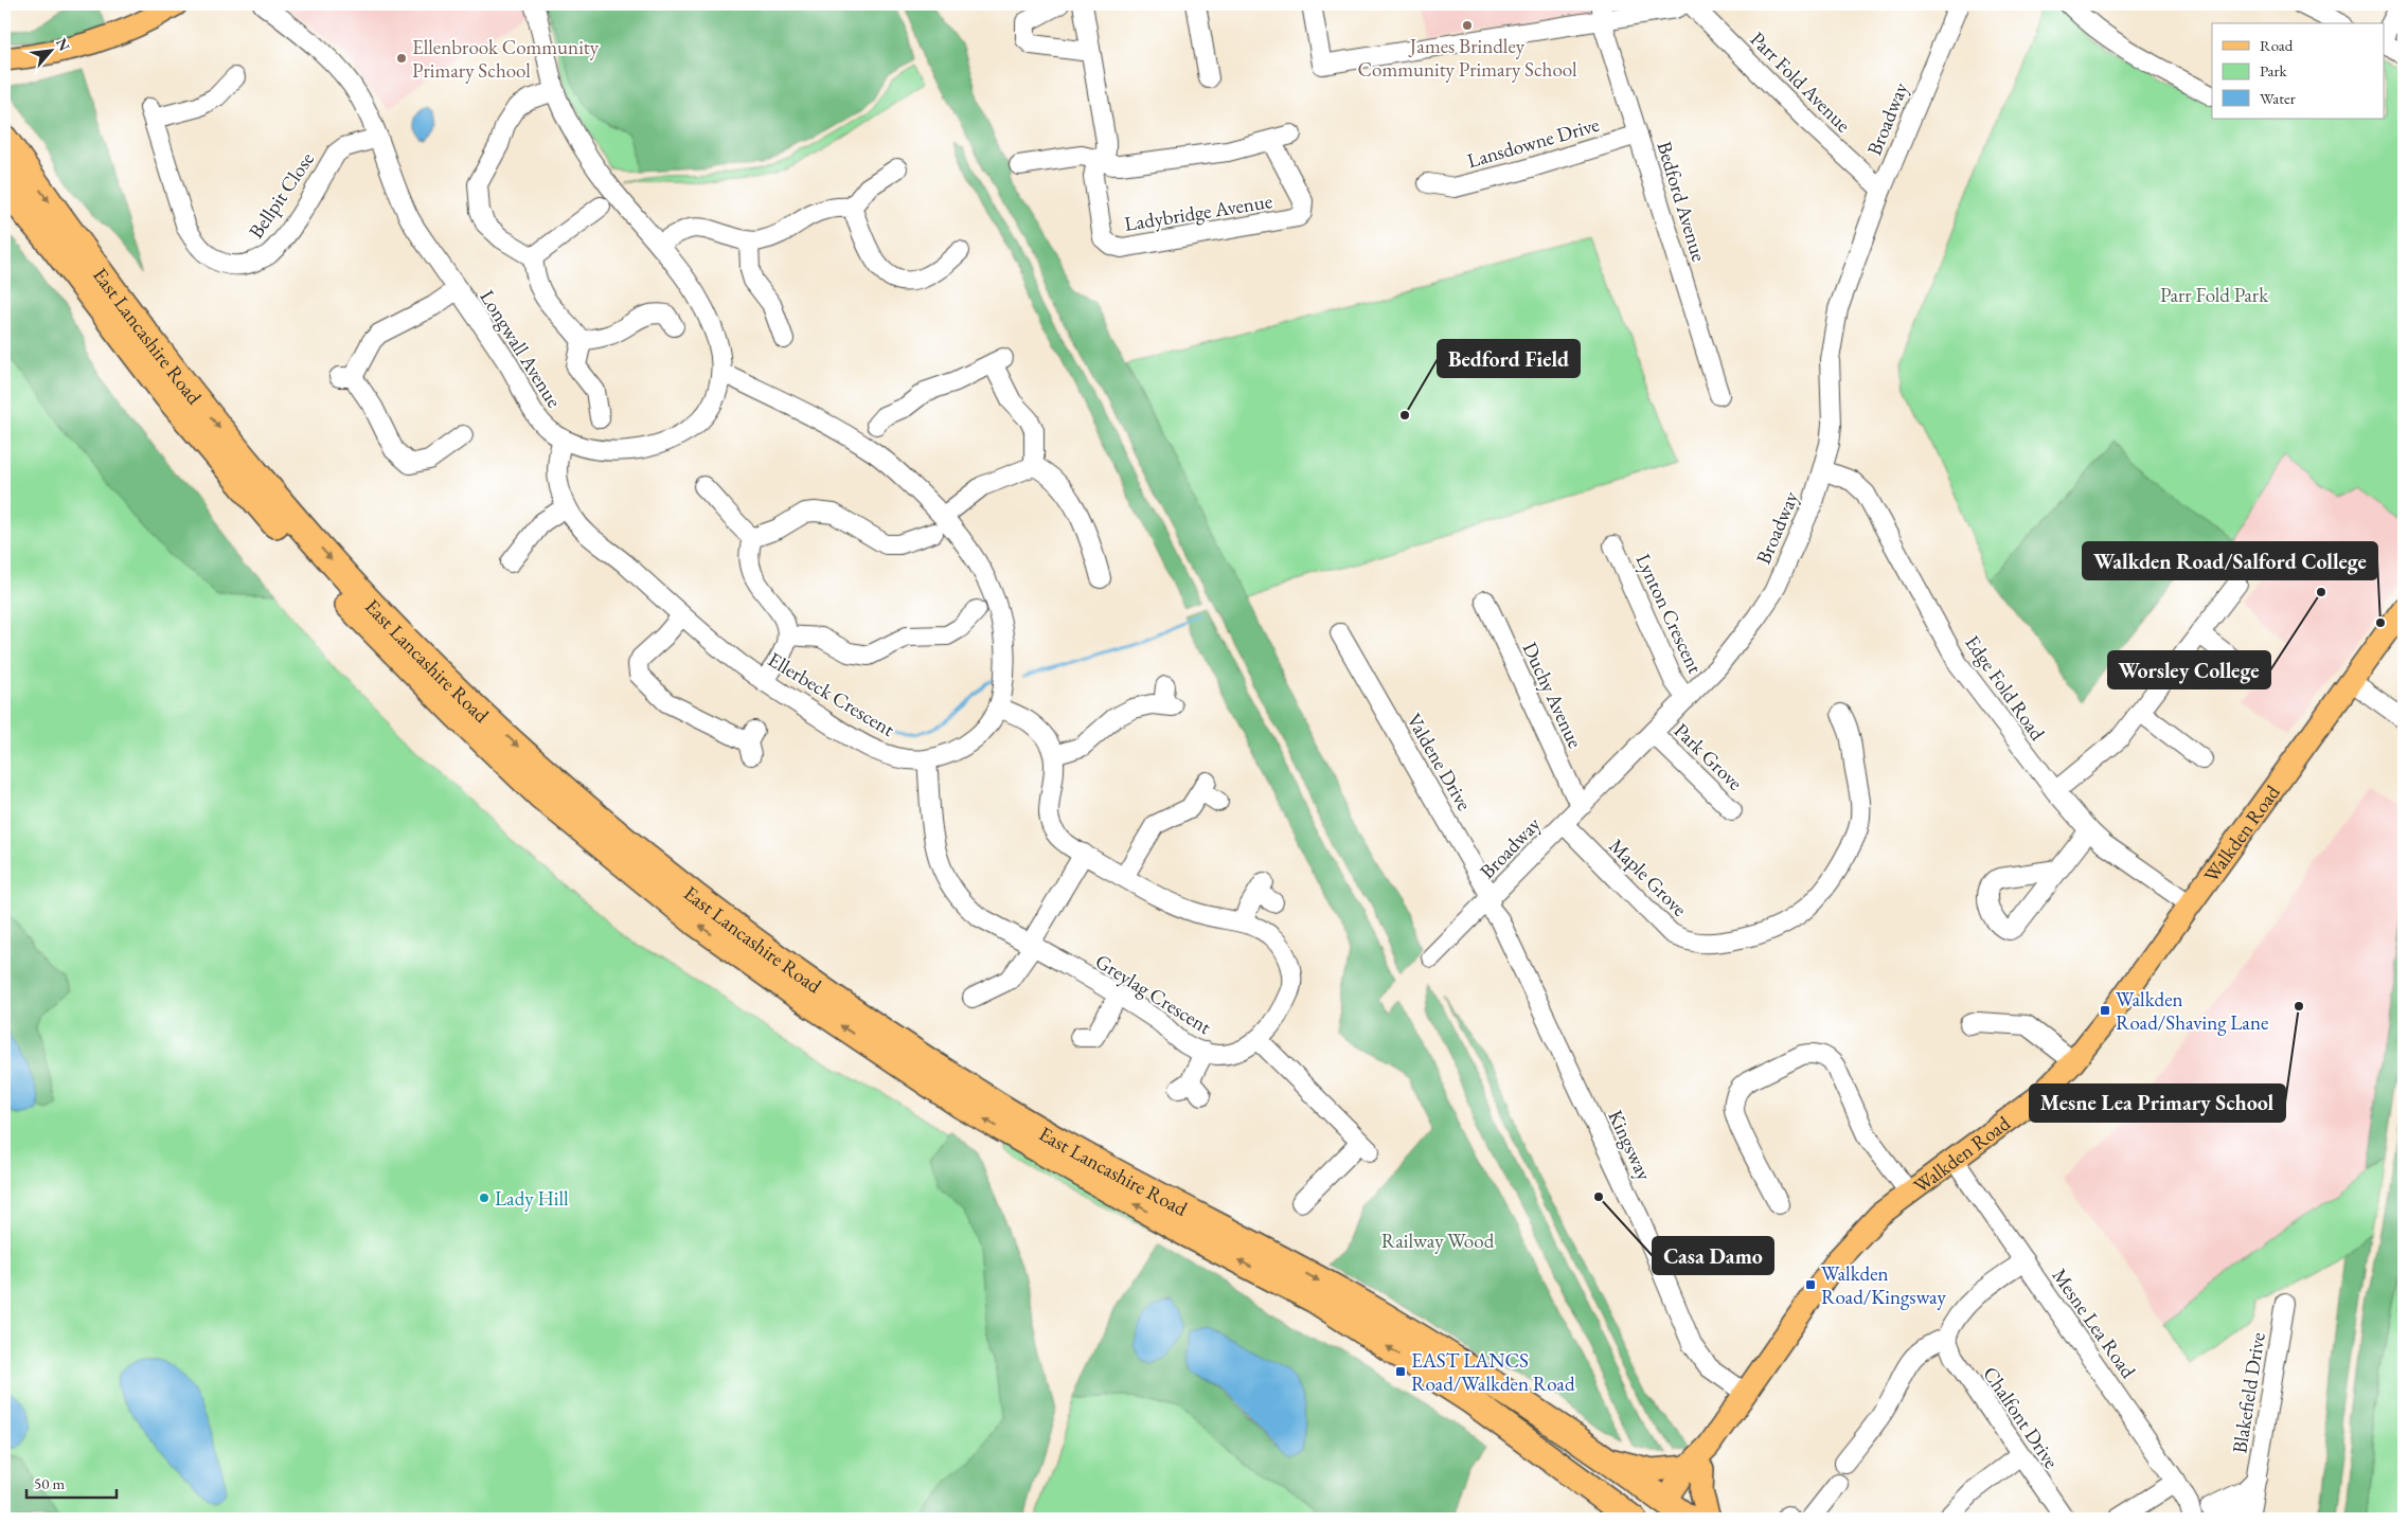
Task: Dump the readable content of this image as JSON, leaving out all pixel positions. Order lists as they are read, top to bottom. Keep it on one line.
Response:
{"streets":{"highway":["East Lancashire Road"],"main road":["Walkden Road"],"street":["Parr Fold Avenue","Broadway","Lansdowne Drive","Bellpit Close","Bedford Avenue","Ladybridge Avenue","Longwall Avenue","Lynton Crescent","Edge Fold Road","Ellerbeck Crescent","Duchy Avenue","Park Grove","Valdene Drive","Maple Grove","Greylag Crescent","Kingsway","Mesne Lea Road","Blakefield Drive","Chalfont Drive"]},"crossings":[["Parr Fold Avenue","Broadway"],["Broadway","Lynton Crescent"],["Broadway","Edge Fold Road"],["Broadway","Duchy Avenue"],["Broadway","Park Grove"],["Broadway","Valdene Drive"],["Broadway","Maple Grove"],["Broadway","Kingsway"],["Lansdowne Drive","Bedford Avenue"],["Bellpit Close","Longwall Avenue"],["East Lancashire Road","Walkden Road"],["Longwall Avenue","Ellerbeck Crescent"],["Edge Fold Road","Walkden Road"],["Ellerbeck Crescent","Greylag Crescent"],["Valdene Drive","Kingsway"],["Walkden Road","Kingsway"],["Walkden Road","Mesne Lea Road"],["Mesne Lea Road","Blakefield Drive"]],"parks":["Parr Fold Park","Railway Wood"],"places":{"other":["James Brindley Community Primary School","Ellenbrook Community Primary School","Bedford Field","Worsley College","Walkden Road/Salford College","Mesne Lea Primary School","Casa Damo","Lady Hill"],"transit":["Walkden Road/Shaving Lane","Walkden Road/Kingsway","EAST LANCS Road/Walkden Road"]},"legend":["Road","Park","Water"],"scale_bar":"50 m","north":"top right"}
